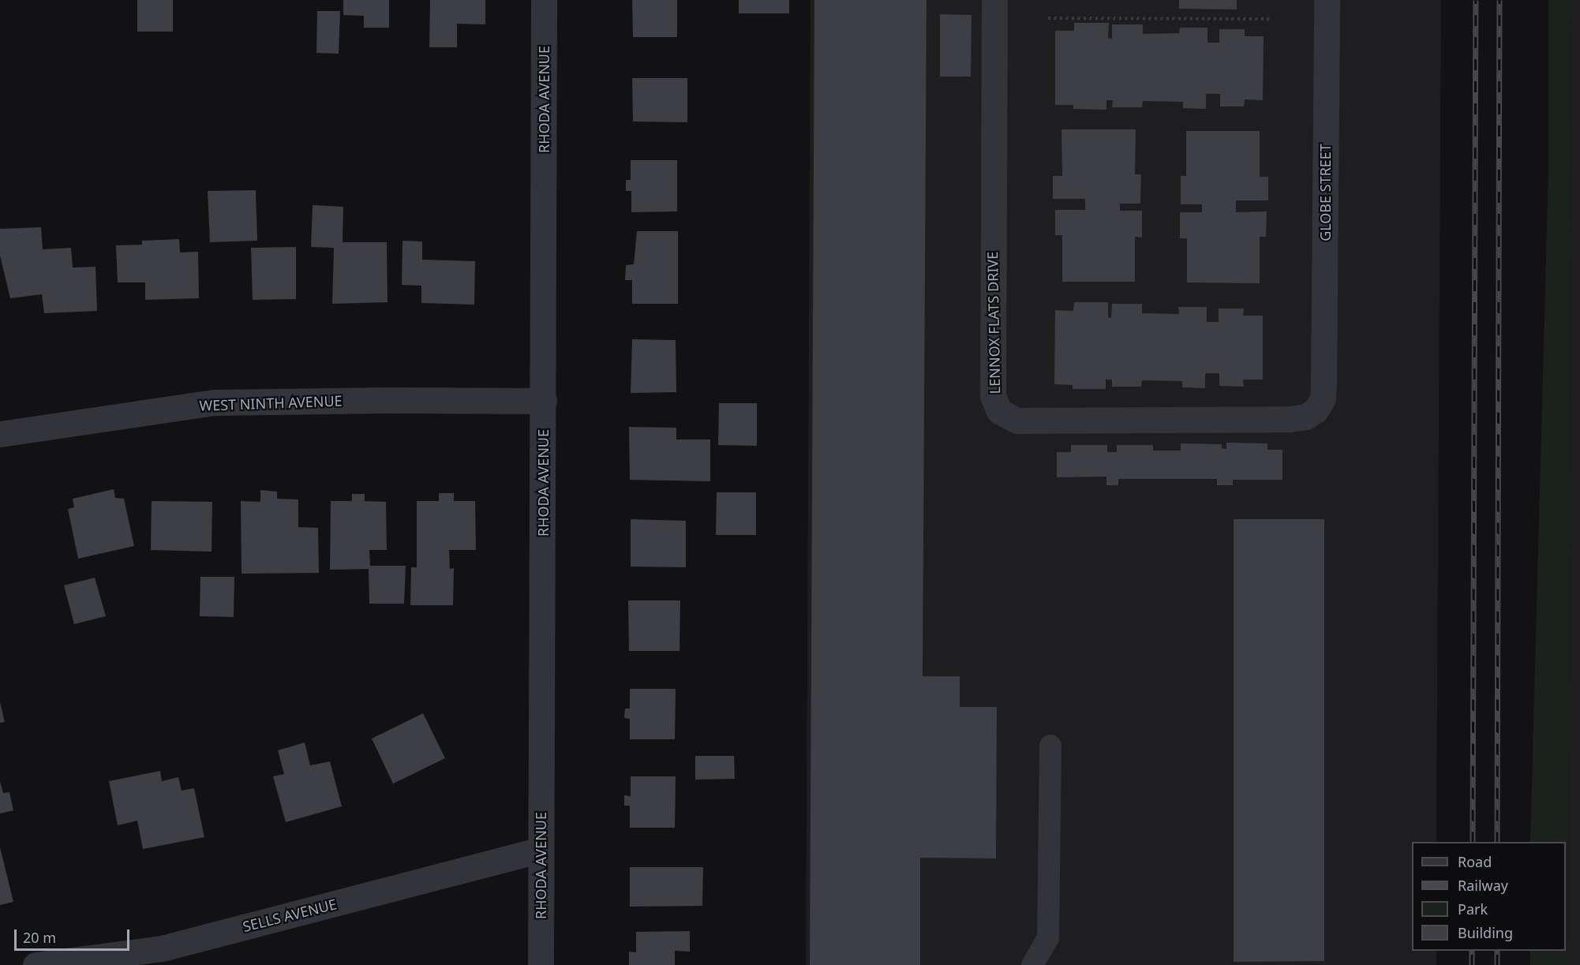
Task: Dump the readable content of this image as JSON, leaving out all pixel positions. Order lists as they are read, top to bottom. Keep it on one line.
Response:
{"streets":{"street":["RHODA AVENUE","GLOBE STREET","LENNOX FLATS DRIVE","WEST NINTH AVENUE","SELLS AVENUE"]},"crossings":[["RHODA AVENUE","WEST NINTH AVENUE"],["RHODA AVENUE","SELLS AVENUE"],["GLOBE STREET","LENNOX FLATS DRIVE"]],"legend":["Road","Railway","Park","Building"],"scale_bar":"20 m"}
